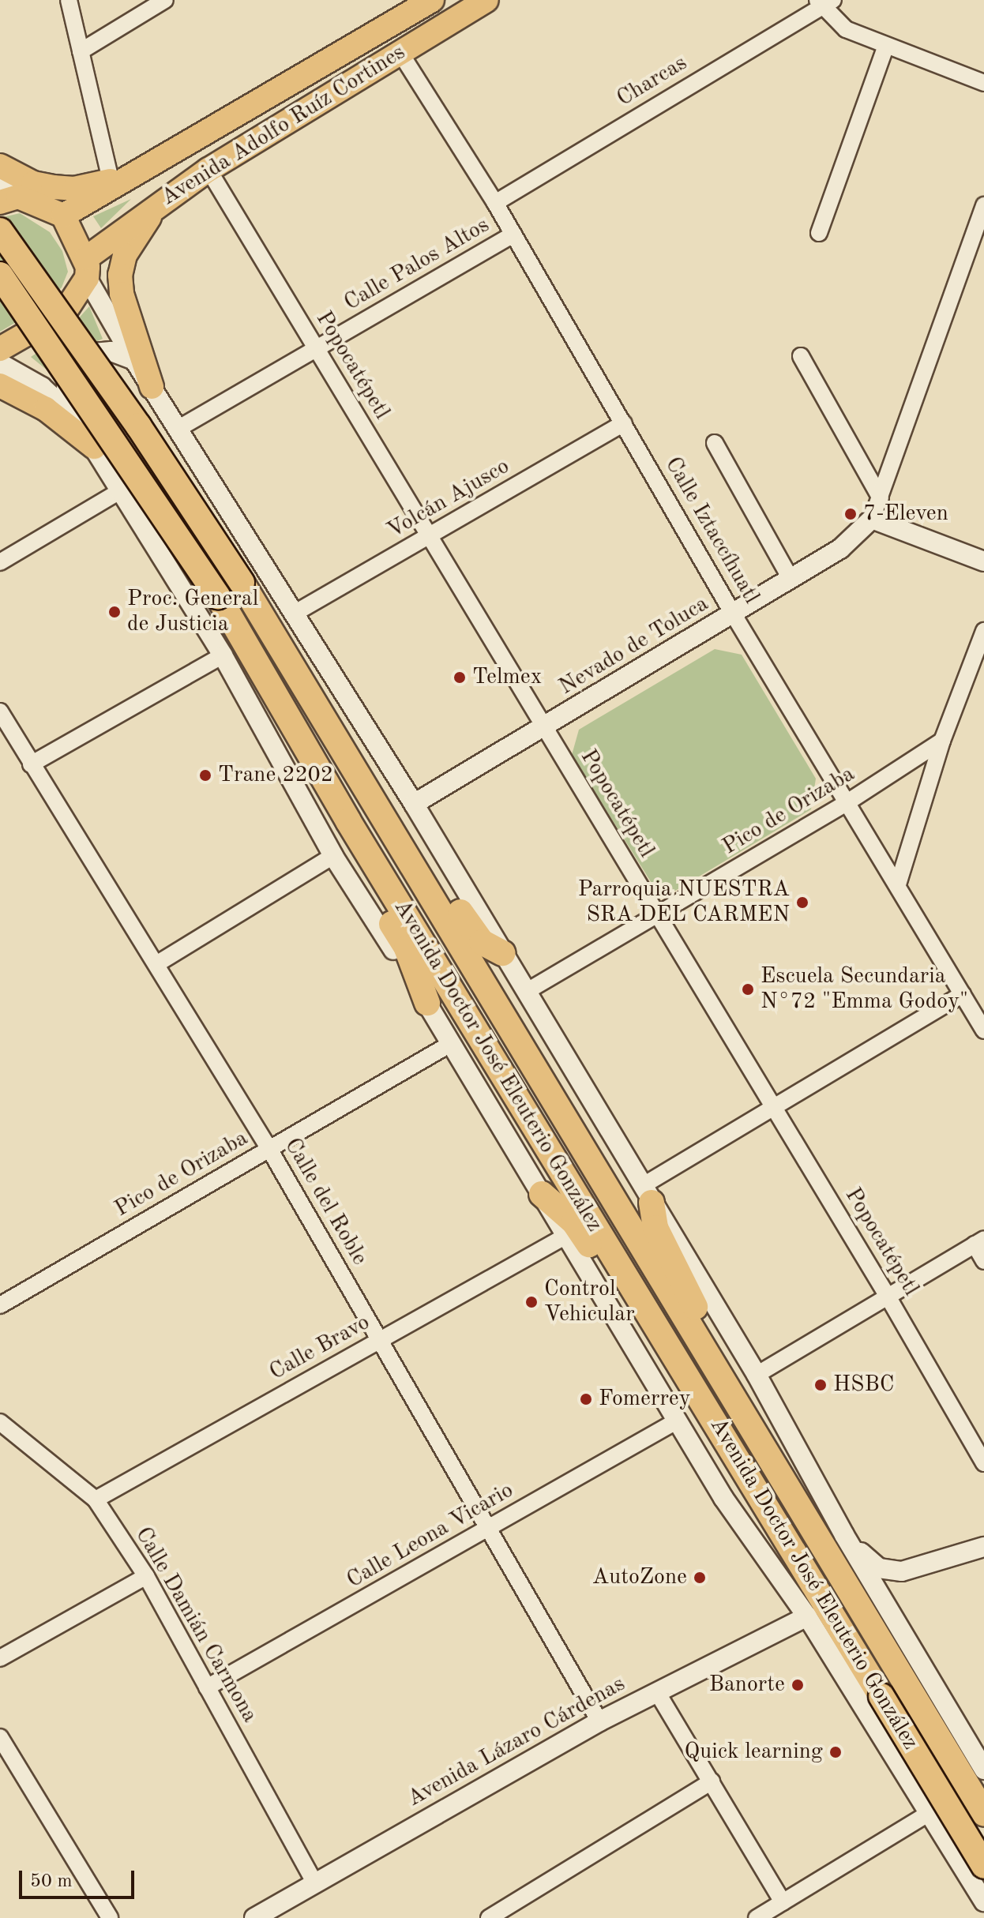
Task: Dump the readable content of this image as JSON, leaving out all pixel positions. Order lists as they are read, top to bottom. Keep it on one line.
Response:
{"streets":{"highway":["Avenida Doctor José Eleuterio González"],"main road":["Avenida Adolfo Ruíz Cortines"],"street":["Charcas","Calle Palos Altos","Popocatépetl","Volcán Ajusco","Calle Iztaccíhuatl","Nevado de Toluca","Pico de Orizaba","Calle del Roble","Calle Bravo","Calle Leona Vicario","Calle Damián Carmona","Avenida Lázaro Cárdenas"]},"crossings":[["Charcas","Calle Iztaccíhuatl"],["Avenida Adolfo Ruíz Cortines","Popocatépetl"],["Avenida Adolfo Ruíz Cortines","Calle Iztaccíhuatl"],["Calle Palos Altos","Popocatépetl"],["Calle Palos Altos","Calle Iztaccíhuatl"],["Popocatépetl","Volcán Ajusco"],["Popocatépetl","Nevado de Toluca"],["Popocatépetl","Pico de Orizaba"],["Volcán Ajusco","Calle Iztaccíhuatl"],["Calle Iztaccíhuatl","Nevado de Toluca"],["Calle Iztaccíhuatl","Pico de Orizaba"],["Pico de Orizaba","Avenida Doctor José Eleuterio González"],["Pico de Orizaba","Calle del Roble"],["Avenida Doctor José Eleuterio González","Calle Bravo"],["Avenida Doctor José Eleuterio González","Calle Leona Vicario"],["Avenida Doctor José Eleuterio González","Avenida Lázaro Cárdenas"],["Calle del Roble","Calle Bravo"],["Calle del Roble","Calle Leona Vicario"],["Calle del Roble","Avenida Lázaro Cárdenas"],["Calle Bravo","Calle Damián Carmona"],["Calle Leona Vicario","Calle Damián Carmona"],["Calle Damián Carmona","Avenida Lázaro Cárdenas"]],"places":["7-Eleven","Proc. General de Justicia","Telmex","Trane 2202","Parroquia NUESTRA SRA DEL CARMEN","Escuela Secundaria N°72 \"Emma Godoy\"","Control Vehicular","HSBC","Fomerrey","AutoZone","Banorte","Quick learning"],"scale_bar":"50 m"}
